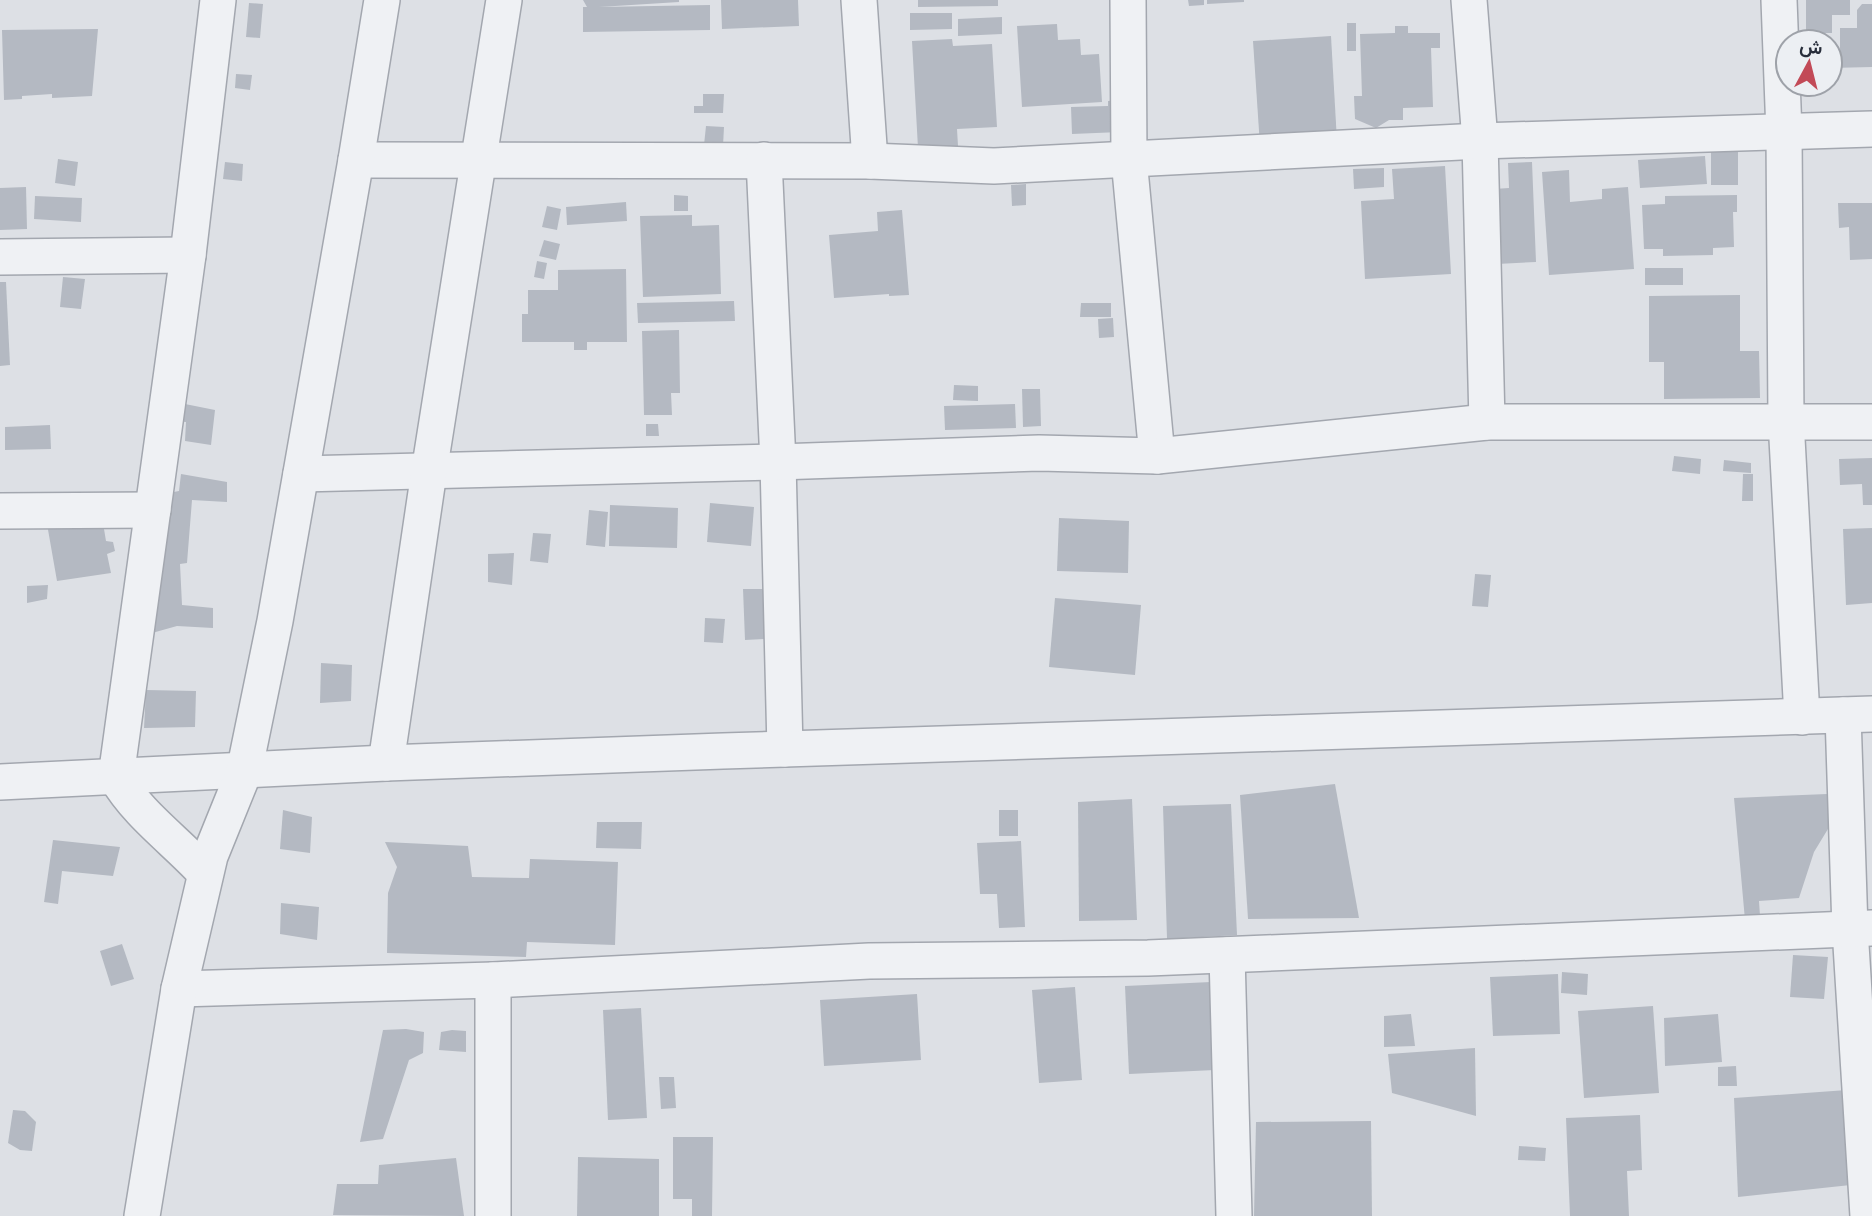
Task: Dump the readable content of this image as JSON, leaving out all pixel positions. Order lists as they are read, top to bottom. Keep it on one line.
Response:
{"north":"top"}
